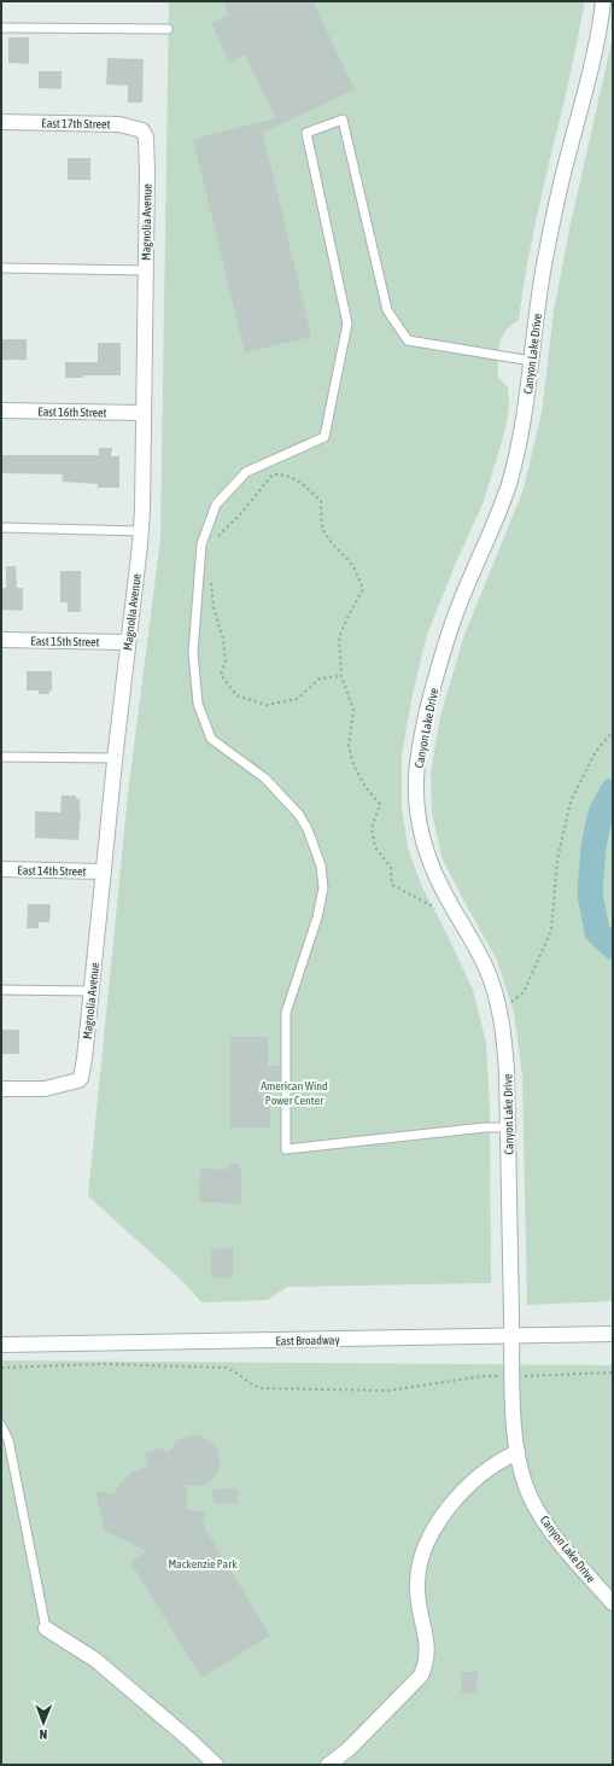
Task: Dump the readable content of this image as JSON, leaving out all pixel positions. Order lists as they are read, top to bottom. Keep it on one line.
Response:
{"streets":{"street":["East 17th Street","Magnolia Avenue","Canyon Lake Drive","East 16th Street","East 15th Street","East 14th Street","East Broadway"]},"crossings":[["East 17th Street","Magnolia Avenue"],["Magnolia Avenue","East 16th Street"],["Magnolia Avenue","East 15th Street"],["Magnolia Avenue","East 14th Street"],["Canyon Lake Drive","East Broadway"]],"parks":["American Wind Power Center","Mackenzie Park"],"north":"bottom"}
